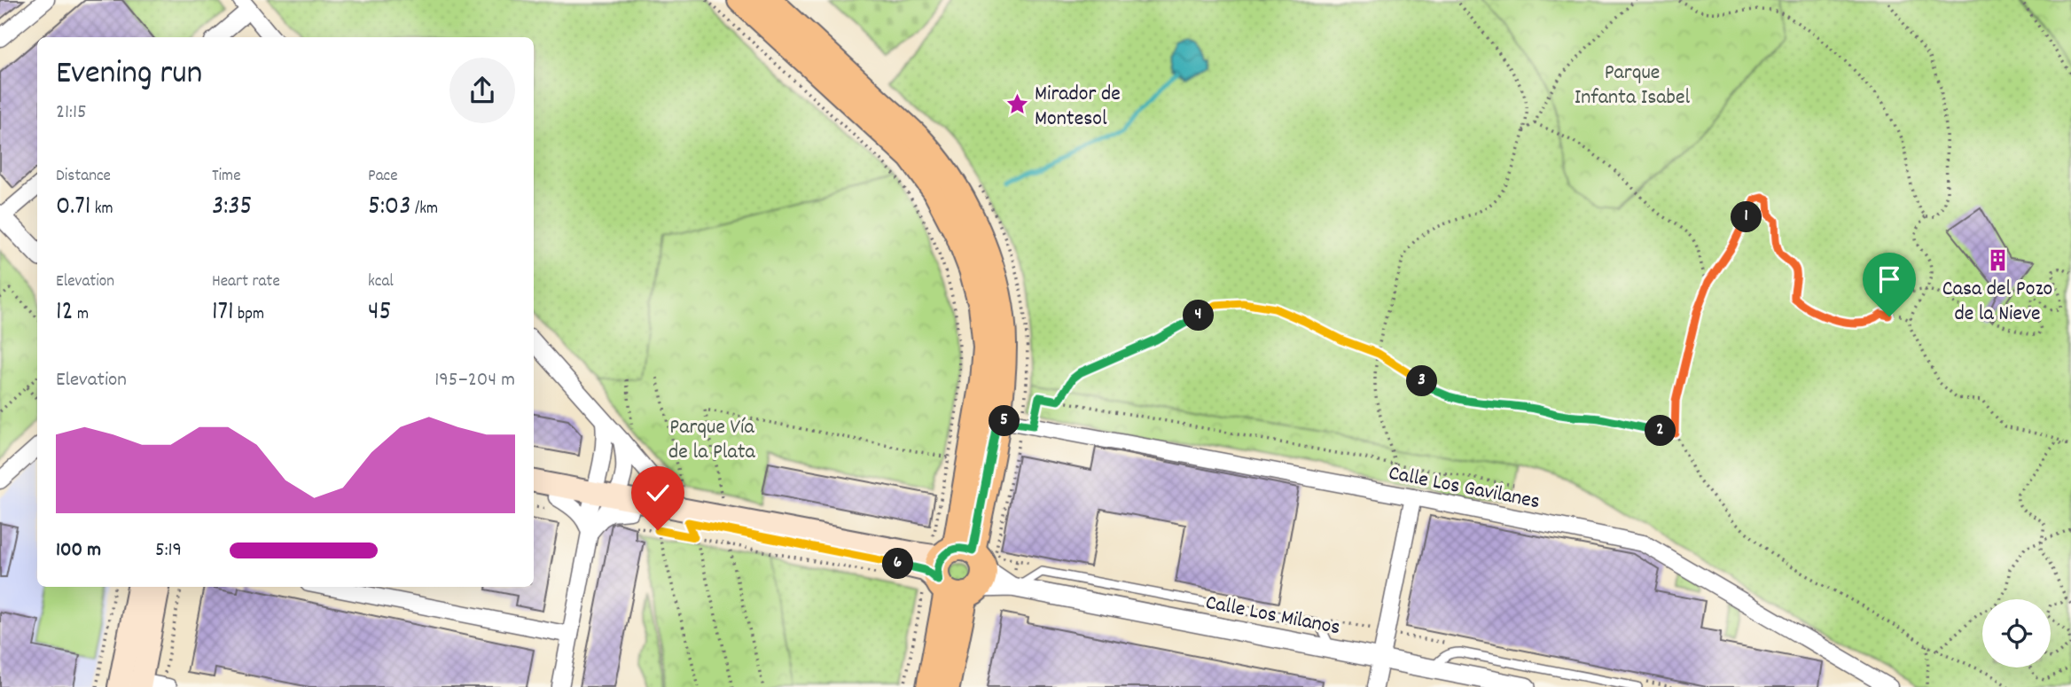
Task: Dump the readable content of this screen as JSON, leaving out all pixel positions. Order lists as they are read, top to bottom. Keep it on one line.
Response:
{"streets":{"street":["Calle Los Gavilanes","Calle Los Milanos"]},"parks":["Parque Infanta Isabel","Parque Vía de la Plata"],"places":{"place":["Mirador de Montesol"],"building":["Casa del Pozo de la Nieve"]},"page":{"heading":["Evening run","21:15"],"stats":[["Distance","0.71 km"],["Time","3:35"],["Pace","5:03 /km"],["Elevation","12 m"],["Heart rate","171 bpm"],["kcal","45"]],"pins":["1","4","3","5","2","6"],"chart":["Elevation","195–204 m"],"list":[{"name":"100 m","note":"5:19"}]}}
